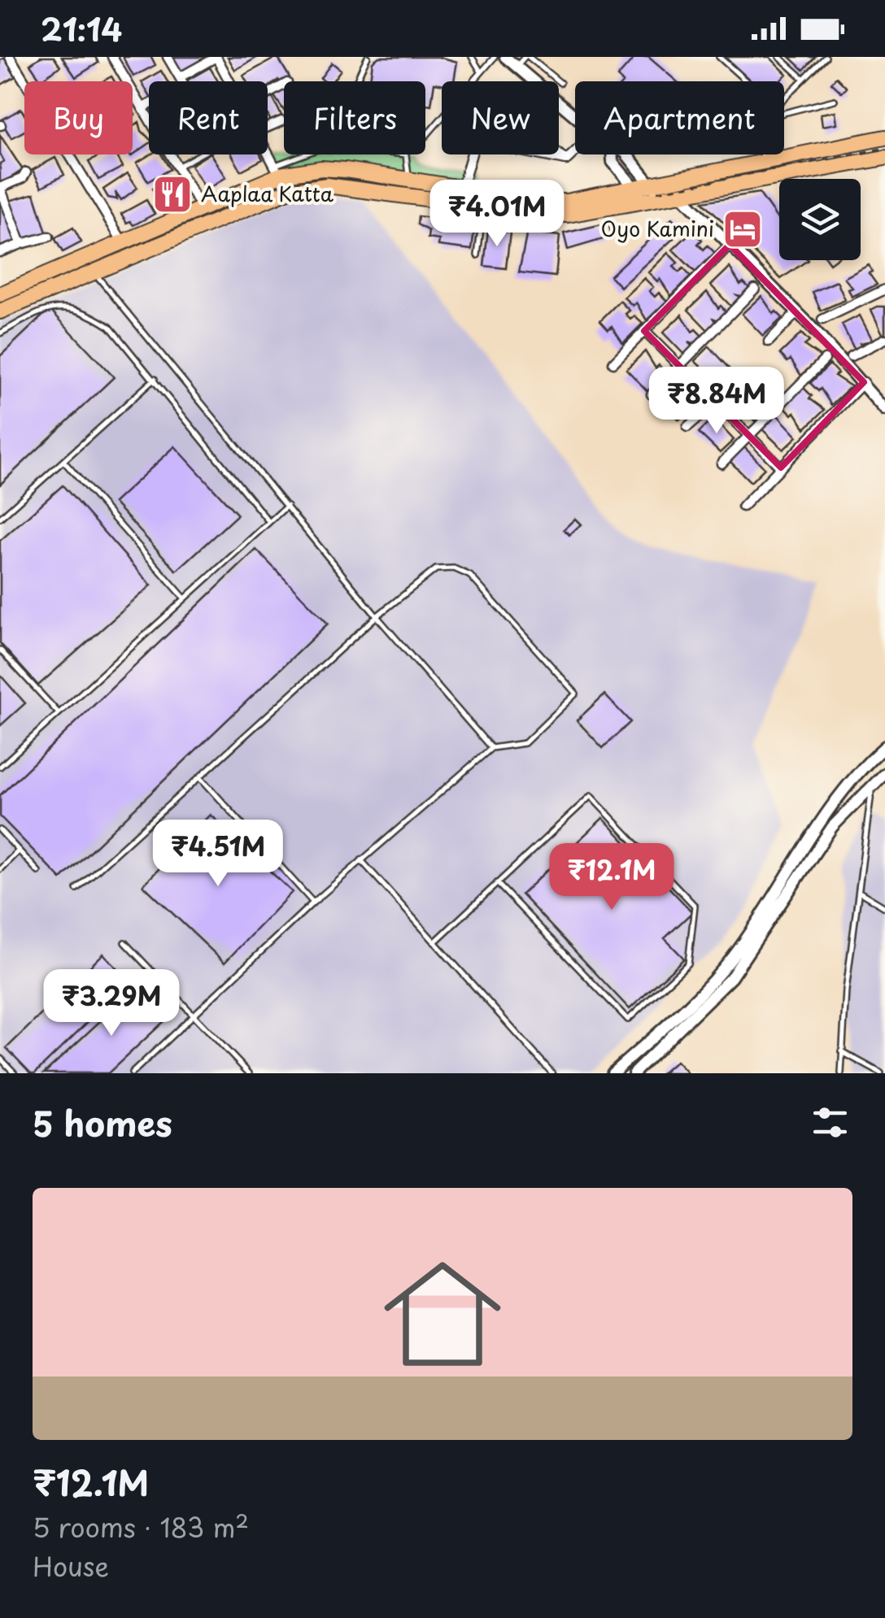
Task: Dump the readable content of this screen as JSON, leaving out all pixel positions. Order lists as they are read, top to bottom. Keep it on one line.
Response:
{"places":{"restaurant":["Aaplaa Katta"],"hotel":["Oyo Kamini"]},"page":{"status":"21:14","chip":["Buy","Rent","Filters","New","Apartment"],"price":["₹4.01M","₹8.84M","₹4.51M","₹12.1M","₹3.29M"],"heading":"5 homes","list":[{"name":"₹12.1M","note":"5 rooms · 183 m² · House"}]}}
